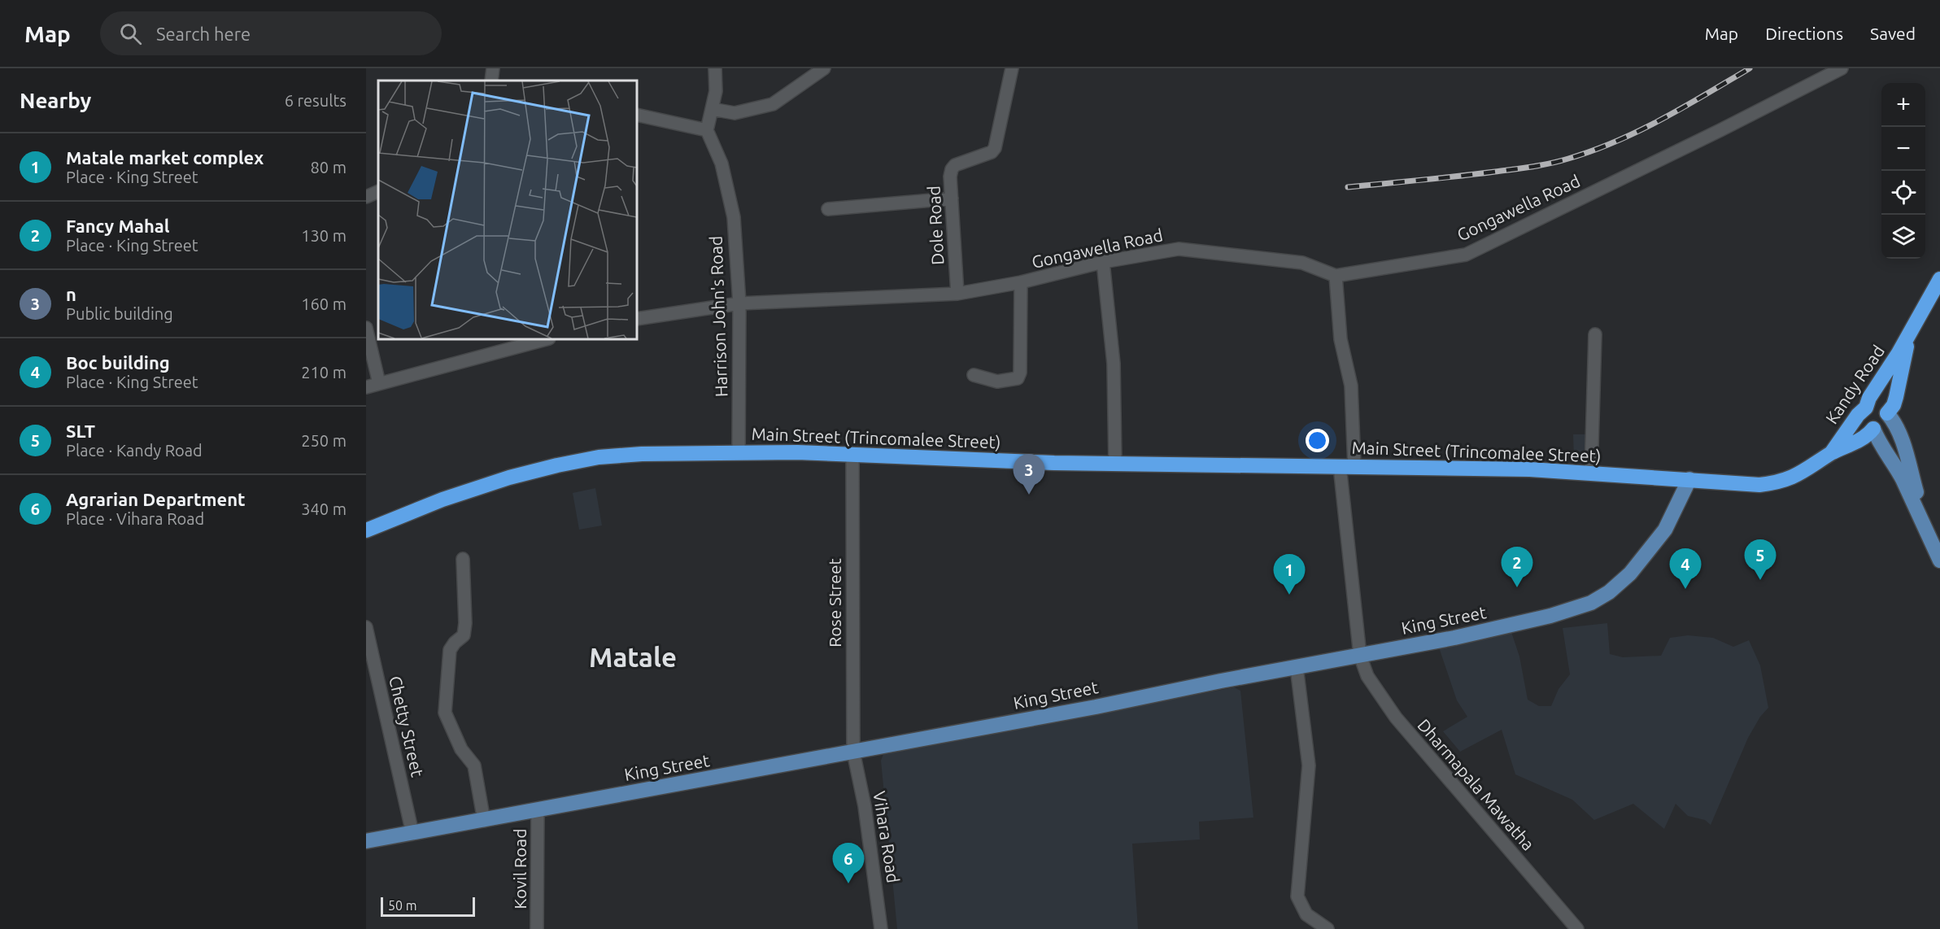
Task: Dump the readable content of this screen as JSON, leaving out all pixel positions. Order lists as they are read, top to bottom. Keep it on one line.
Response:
{"streets":{"highway":["Kandy Road","Main Street (Trincomalee Street)"],"main road":["King Street"],"street":["Gongawella Road","Dole Road","Harrison John's Road","Rose Street","Chetty Street","Dharmapala Mawatha","Vihara Road","Kovil Road"]},"crossings":[["Gongawella Road","Dole Road"],["Gongawella Road","Harrison John's Road"],["Gongawella Road","Dharmapala Mawatha"],["Harrison John's Road","Main Street (Trincomalee Street)"],["Kandy Road","Main Street (Trincomalee Street)"],["Kandy Road","King Street"],["Main Street (Trincomalee Street)","Rose Street"],["Main Street (Trincomalee Street)","King Street"],["Main Street (Trincomalee Street)","Dharmapala Mawatha"],["Rose Street","King Street"],["Rose Street","Vihara Road"],["King Street","Chetty Street"],["King Street","Dharmapala Mawatha"],["King Street","Vihara Road"],["King Street","Kovil Road"]],"districts":["Matale"],"scale_bar":"50 m","page":{"header":"Map","search":"Search here","nav":["Map","Directions","Saved"],"heading":["Nearby","6 results"],"map_buttons":["+","−"],"list":[{"mark":"1","name":"Matale market complex","note":"Place · King Street","value":"80 m"},{"mark":"2","name":"Fancy Mahal","note":"Place · King Street","value":"130 m"},{"mark":"3","name":"n","note":"Public building","value":"160 m"},{"mark":"4","name":"Boc building","note":"Place · King Street","value":"210 m"},{"mark":"5","name":"SLT","note":"Place · Kandy Road","value":"250 m"},{"mark":"6","name":"Agrarian Department","note":"Place · Vihara Road","value":"340 m"}],"pins":["3","5","2","4","1","6"],"scale":"50 m"}}
